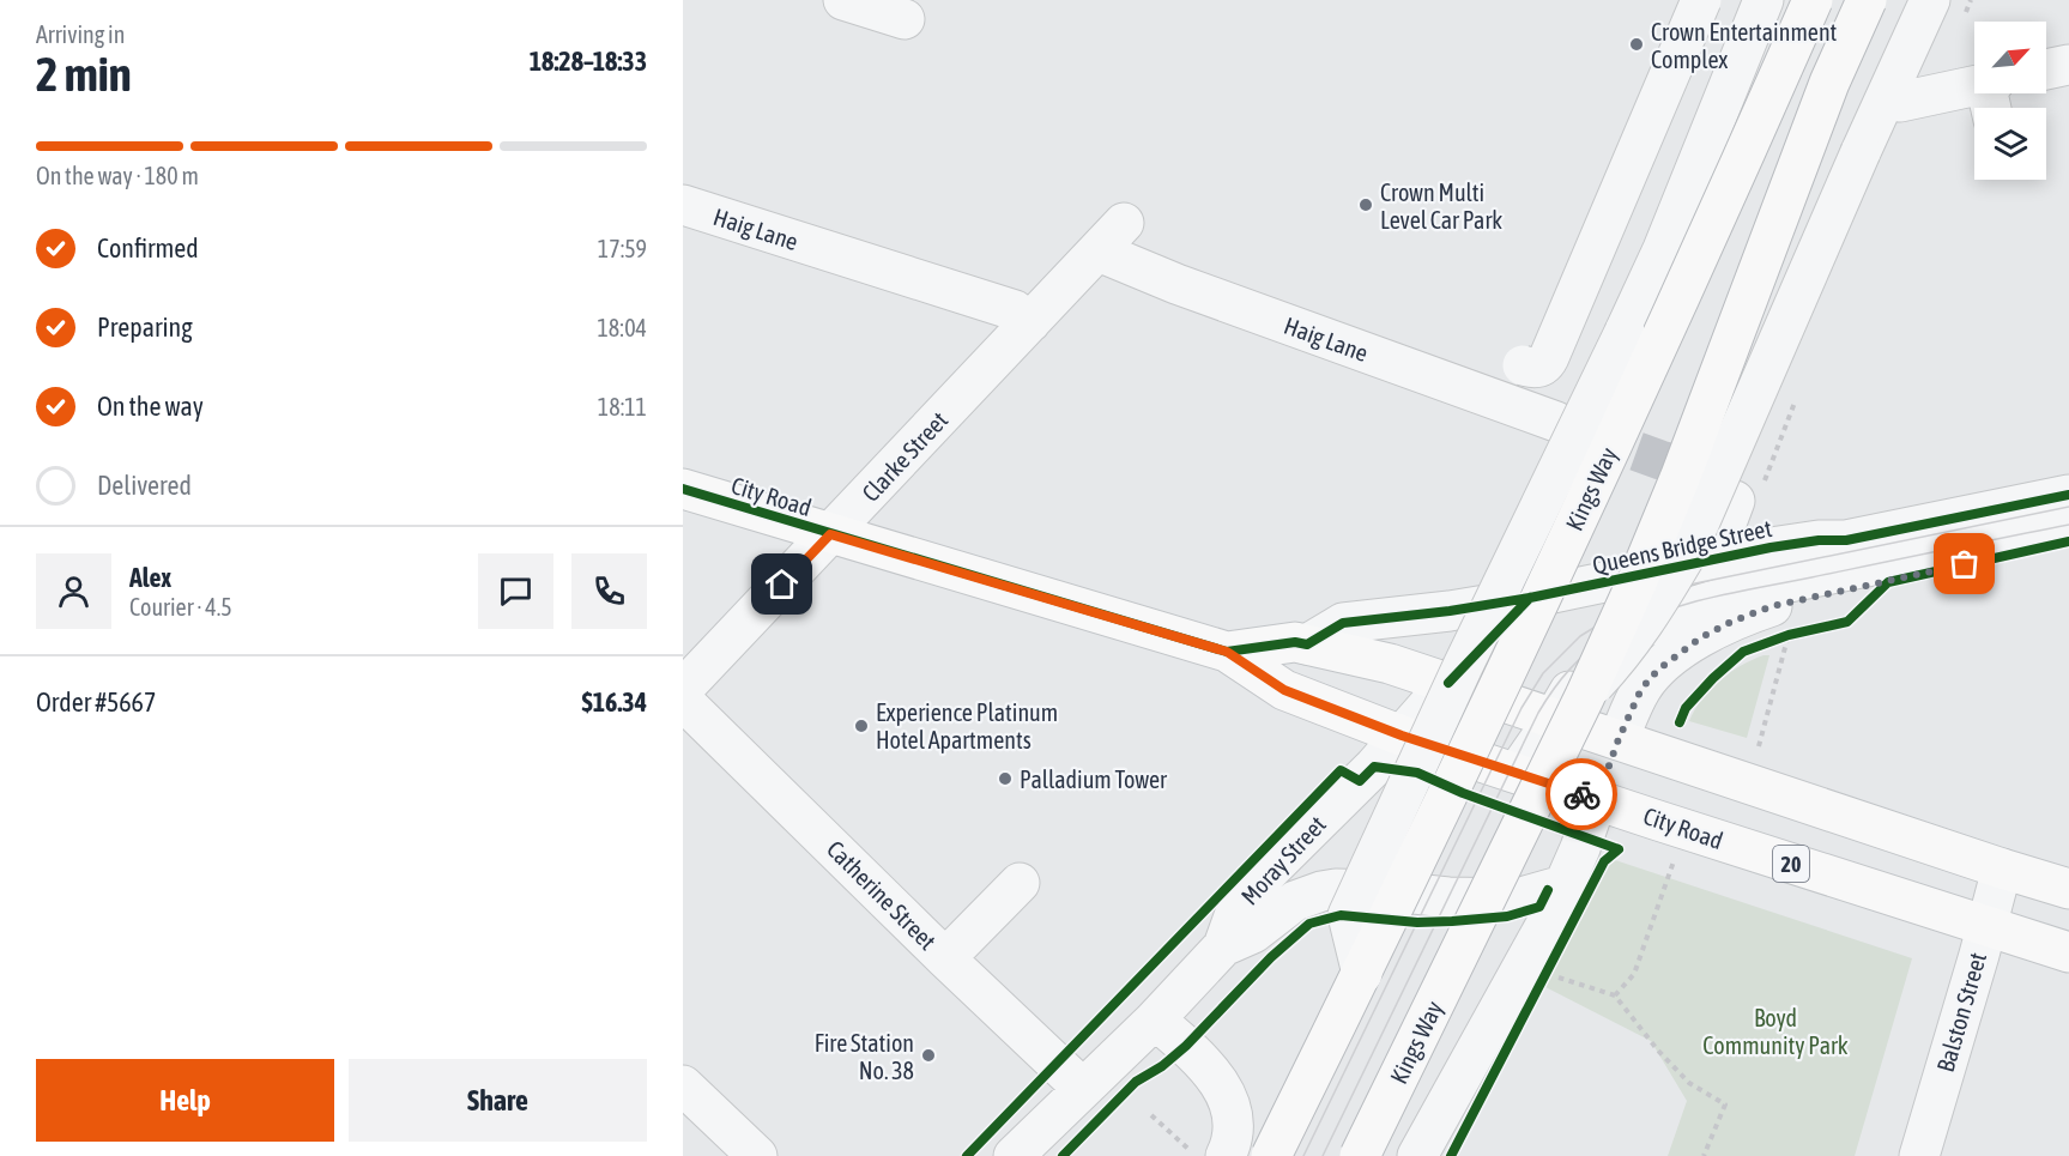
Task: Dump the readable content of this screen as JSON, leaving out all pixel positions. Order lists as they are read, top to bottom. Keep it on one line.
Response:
{"streets":{"main road":["Kings Way","City Road","20"],"street":["Haig Lane","Clarke Street","Queens Bridge Street","Moray Street","Catherine Street","Balston Street"]},"crossings":[["Haig Lane","Clarke Street"],["Clarke Street","City Road"],["Kings Way","City Road"],["City Road","Queens Bridge Street"],["City Road","Moray Street"],["City Road","Balston Street"],["Queens Bridge Street","Moray Street"],["Moray Street","Catherine Street"]],"parks":["Boyd Community Park"],"places":["Crown Entertainment Complex","Crown Multi Level Car Park","Experience Platinum Hotel Apartments","Palladium Tower","Fire Station No. 38"],"north":"top right","page":{"heading":["2 min","Arriving in","18:28–18:33"],"panel":["Alex","Courier · 4.5","Order #5667","$16.34"],"bar":"On the way · 180 m","list":[["Confirmed","17:59"],["Preparing","18:04"],["On the way","18:11"],"Delivered"],"buttons":["Help","Share"]}}
